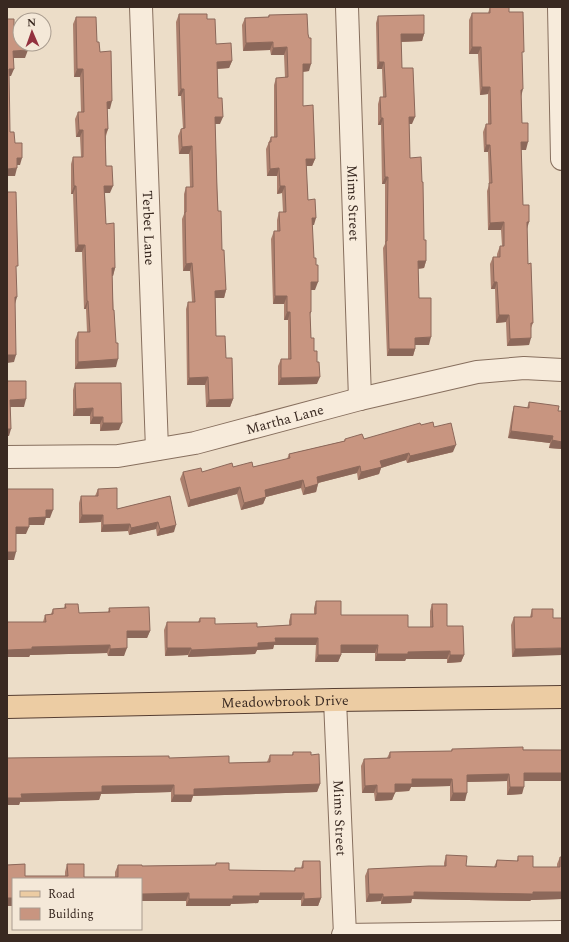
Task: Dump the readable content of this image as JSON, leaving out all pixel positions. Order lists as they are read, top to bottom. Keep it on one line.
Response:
{"streets":{"main road":["Meadowbrook Drive"],"street":["Mims Street","Terbet Lane","Martha Lane"]},"crossings":[["Mims Street","Martha Lane"],["Mims Street","Meadowbrook Drive"],["Terbet Lane","Martha Lane"]],"legend":["Road","Building"],"north":"top"}
